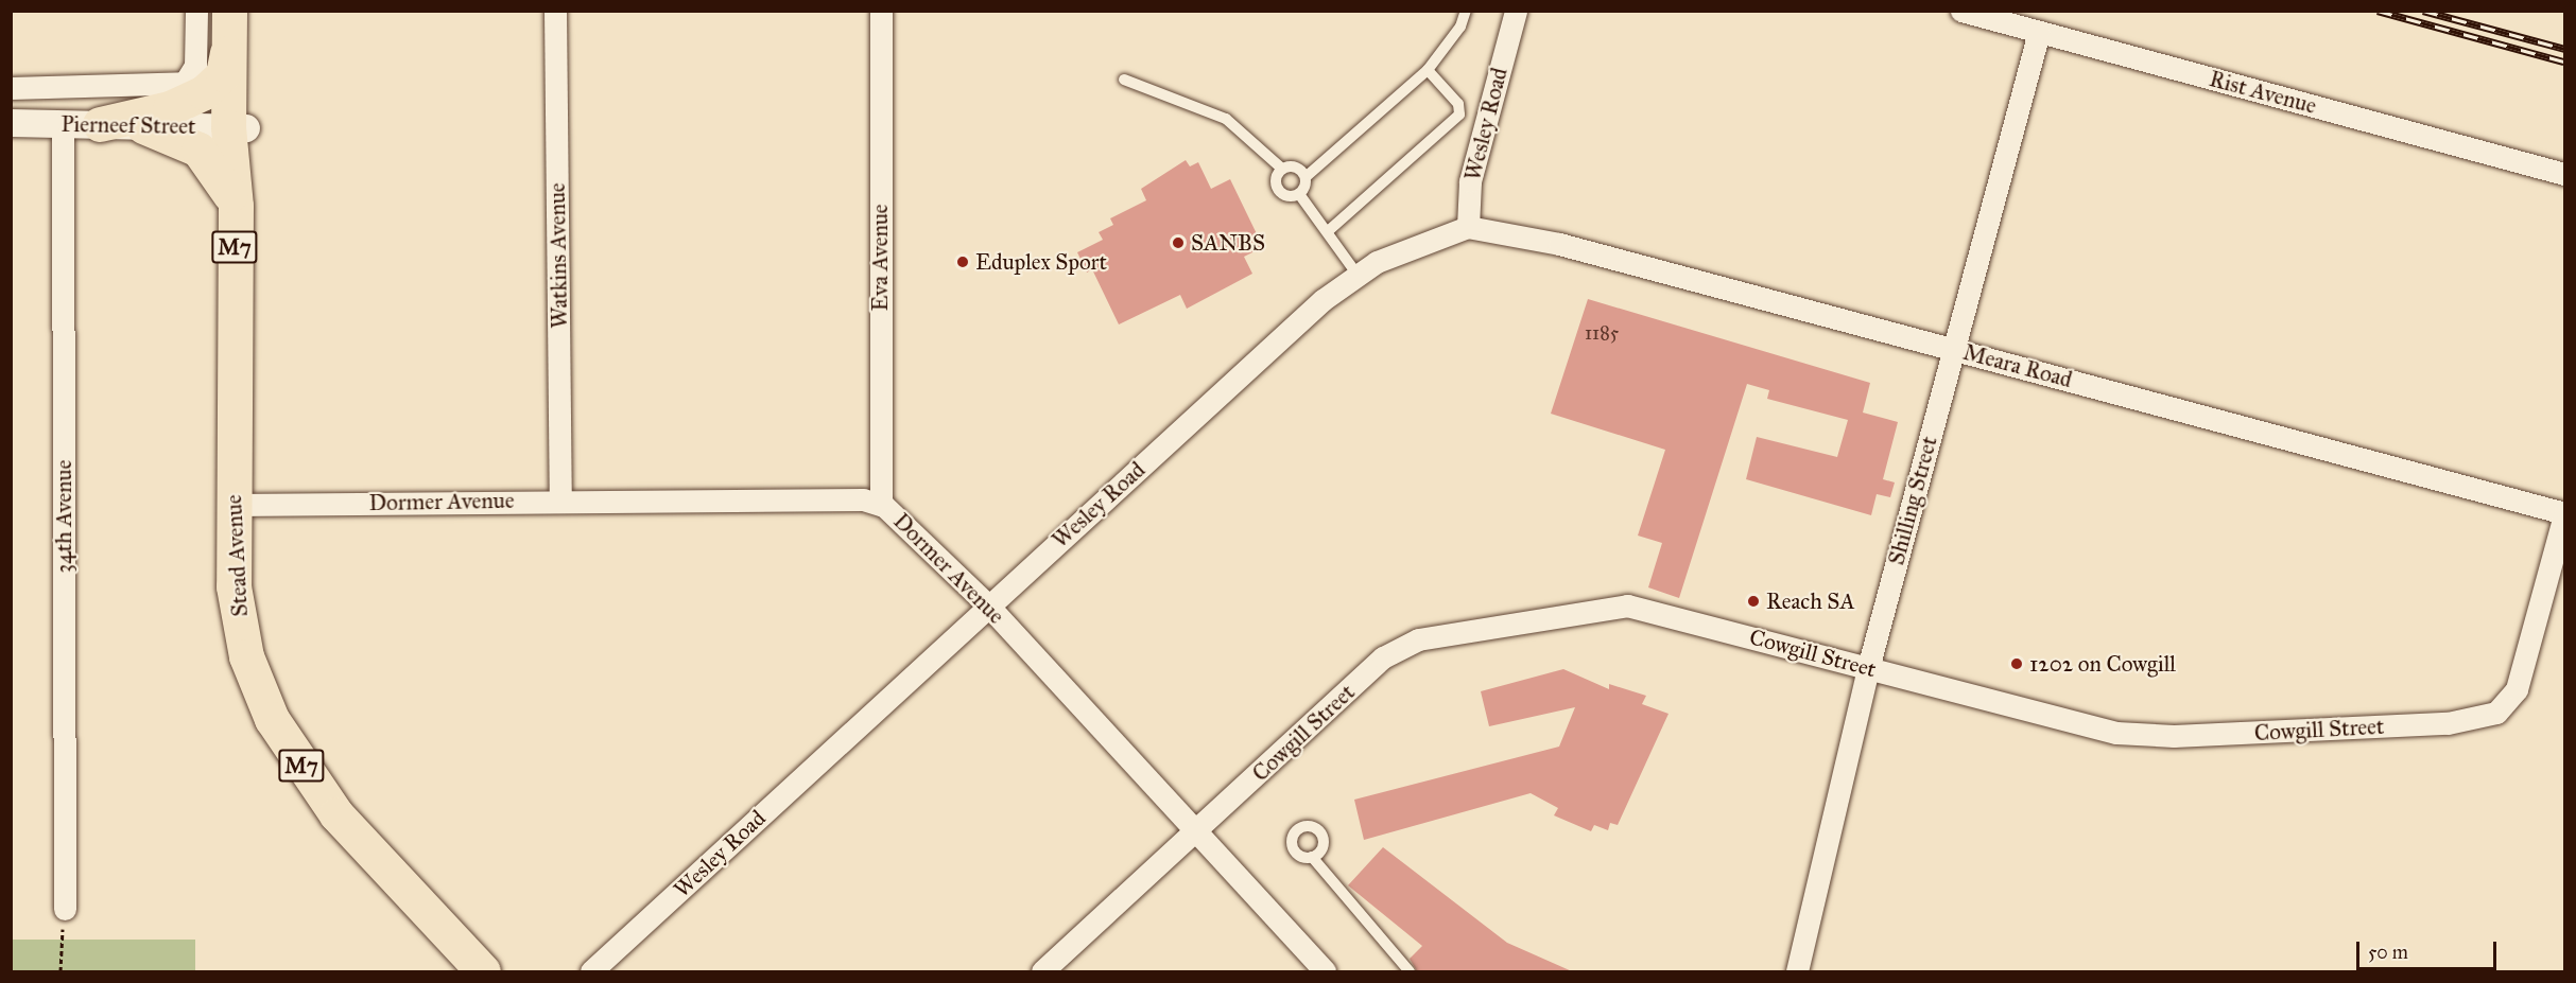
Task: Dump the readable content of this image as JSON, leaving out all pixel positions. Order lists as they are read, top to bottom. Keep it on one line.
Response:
{"streets":{"main road":["M7","Stead Avenue"],"street":["Rist Avenue","Wesley Road","Pierneef Street","Watkins Avenue","Eva Avenue","Meara Road","Shilling Street","Dormer Avenue","34th Avenue","Cowgill Street"]},"crossings":[["Rist Avenue","Shilling Street"],["Wesley Road","Meara Road"],["Wesley Road","Dormer Avenue"],["Pierneef Street","34th Avenue"],["Pierneef Street","Stead Avenue"],["Watkins Avenue","Dormer Avenue"],["Eva Avenue","Dormer Avenue"],["Meara Road","Shilling Street"],["Meara Road","Cowgill Street"],["Shilling Street","Cowgill Street"],["Dormer Avenue","Stead Avenue"],["Dormer Avenue","Cowgill Street"]],"places":["SANBS","Eduplex Sport","Reach SA","1202 on Cowgill"],"house_numbers":["1185"],"scale_bar":"50 m"}
